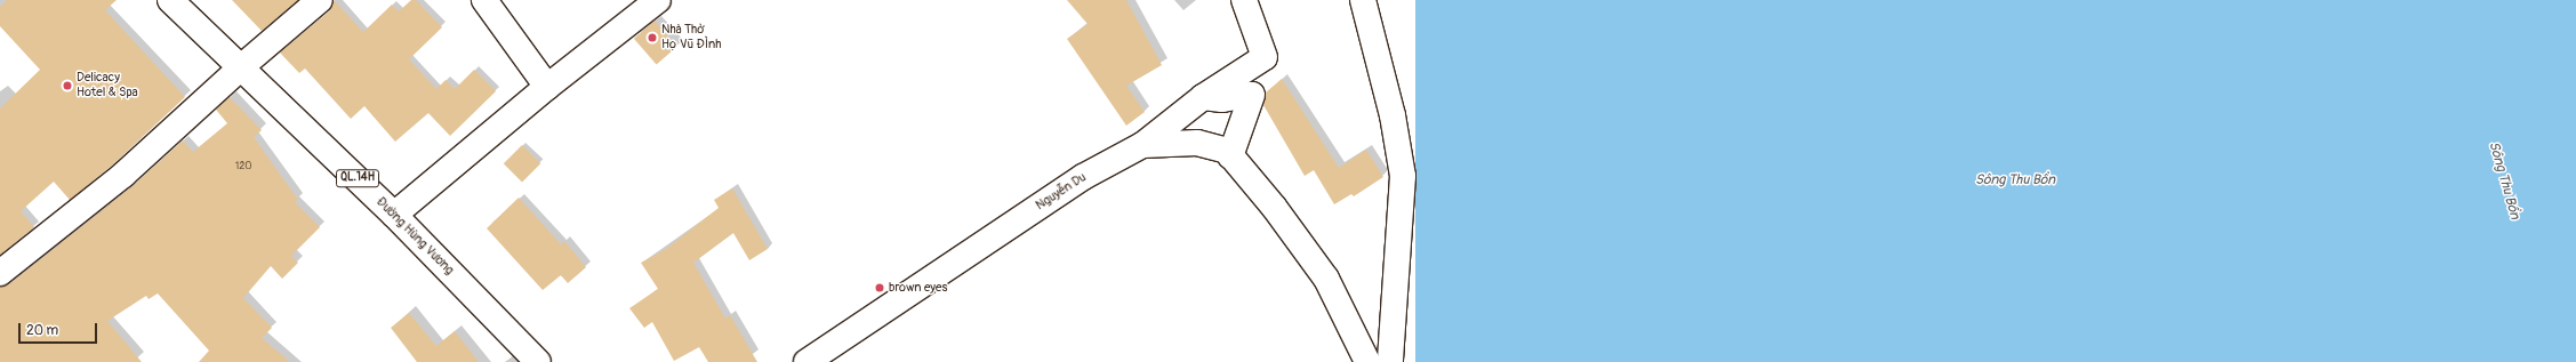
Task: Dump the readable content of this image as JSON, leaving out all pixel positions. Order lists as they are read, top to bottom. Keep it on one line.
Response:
{"streets":{"street":["QL.14H","Nguyễn Du","Đường Hùng Vương"]},"water":["Sông Thu Bồn"],"places":["Nhà Thờ Họ Vũ ĐÌnh","Delicacy Hotel & Spa","brown eyes"],"house_numbers":["120"],"scale_bar":"20 m"}
